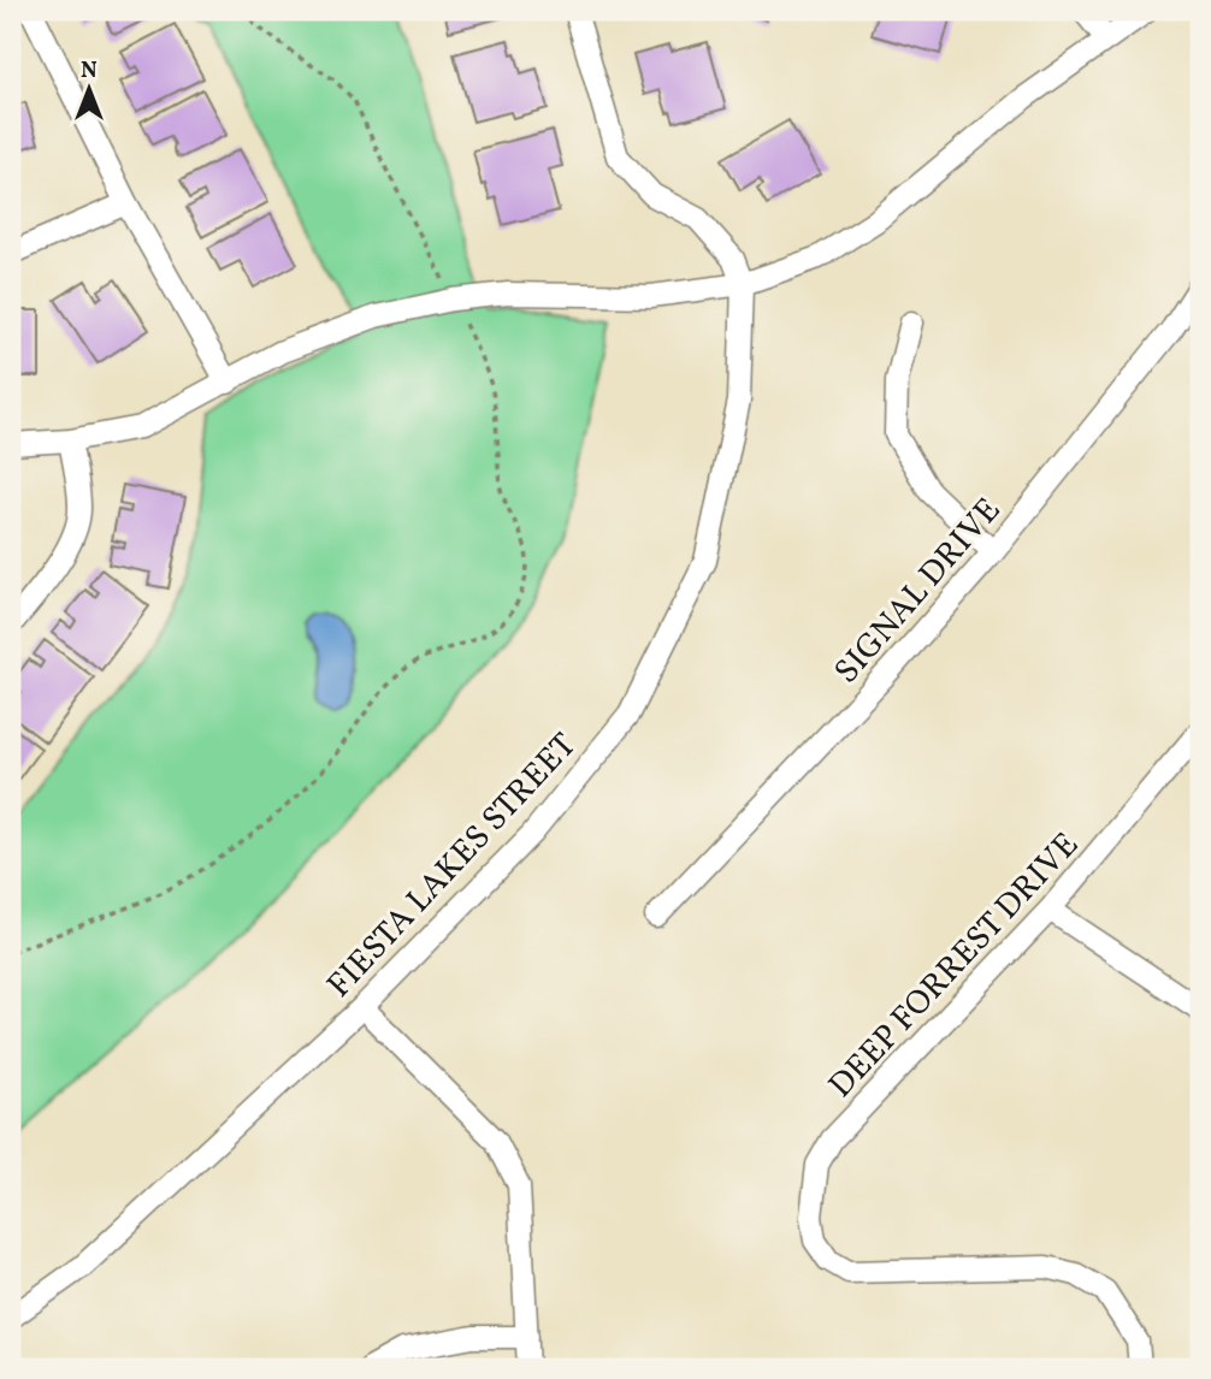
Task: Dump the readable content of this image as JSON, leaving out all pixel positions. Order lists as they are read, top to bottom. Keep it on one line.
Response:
{"streets":{"street":["SIGNAL DRIVE","FIESTA LAKES STREET","DEEP FORREST DRIVE"]},"north":"top"}
